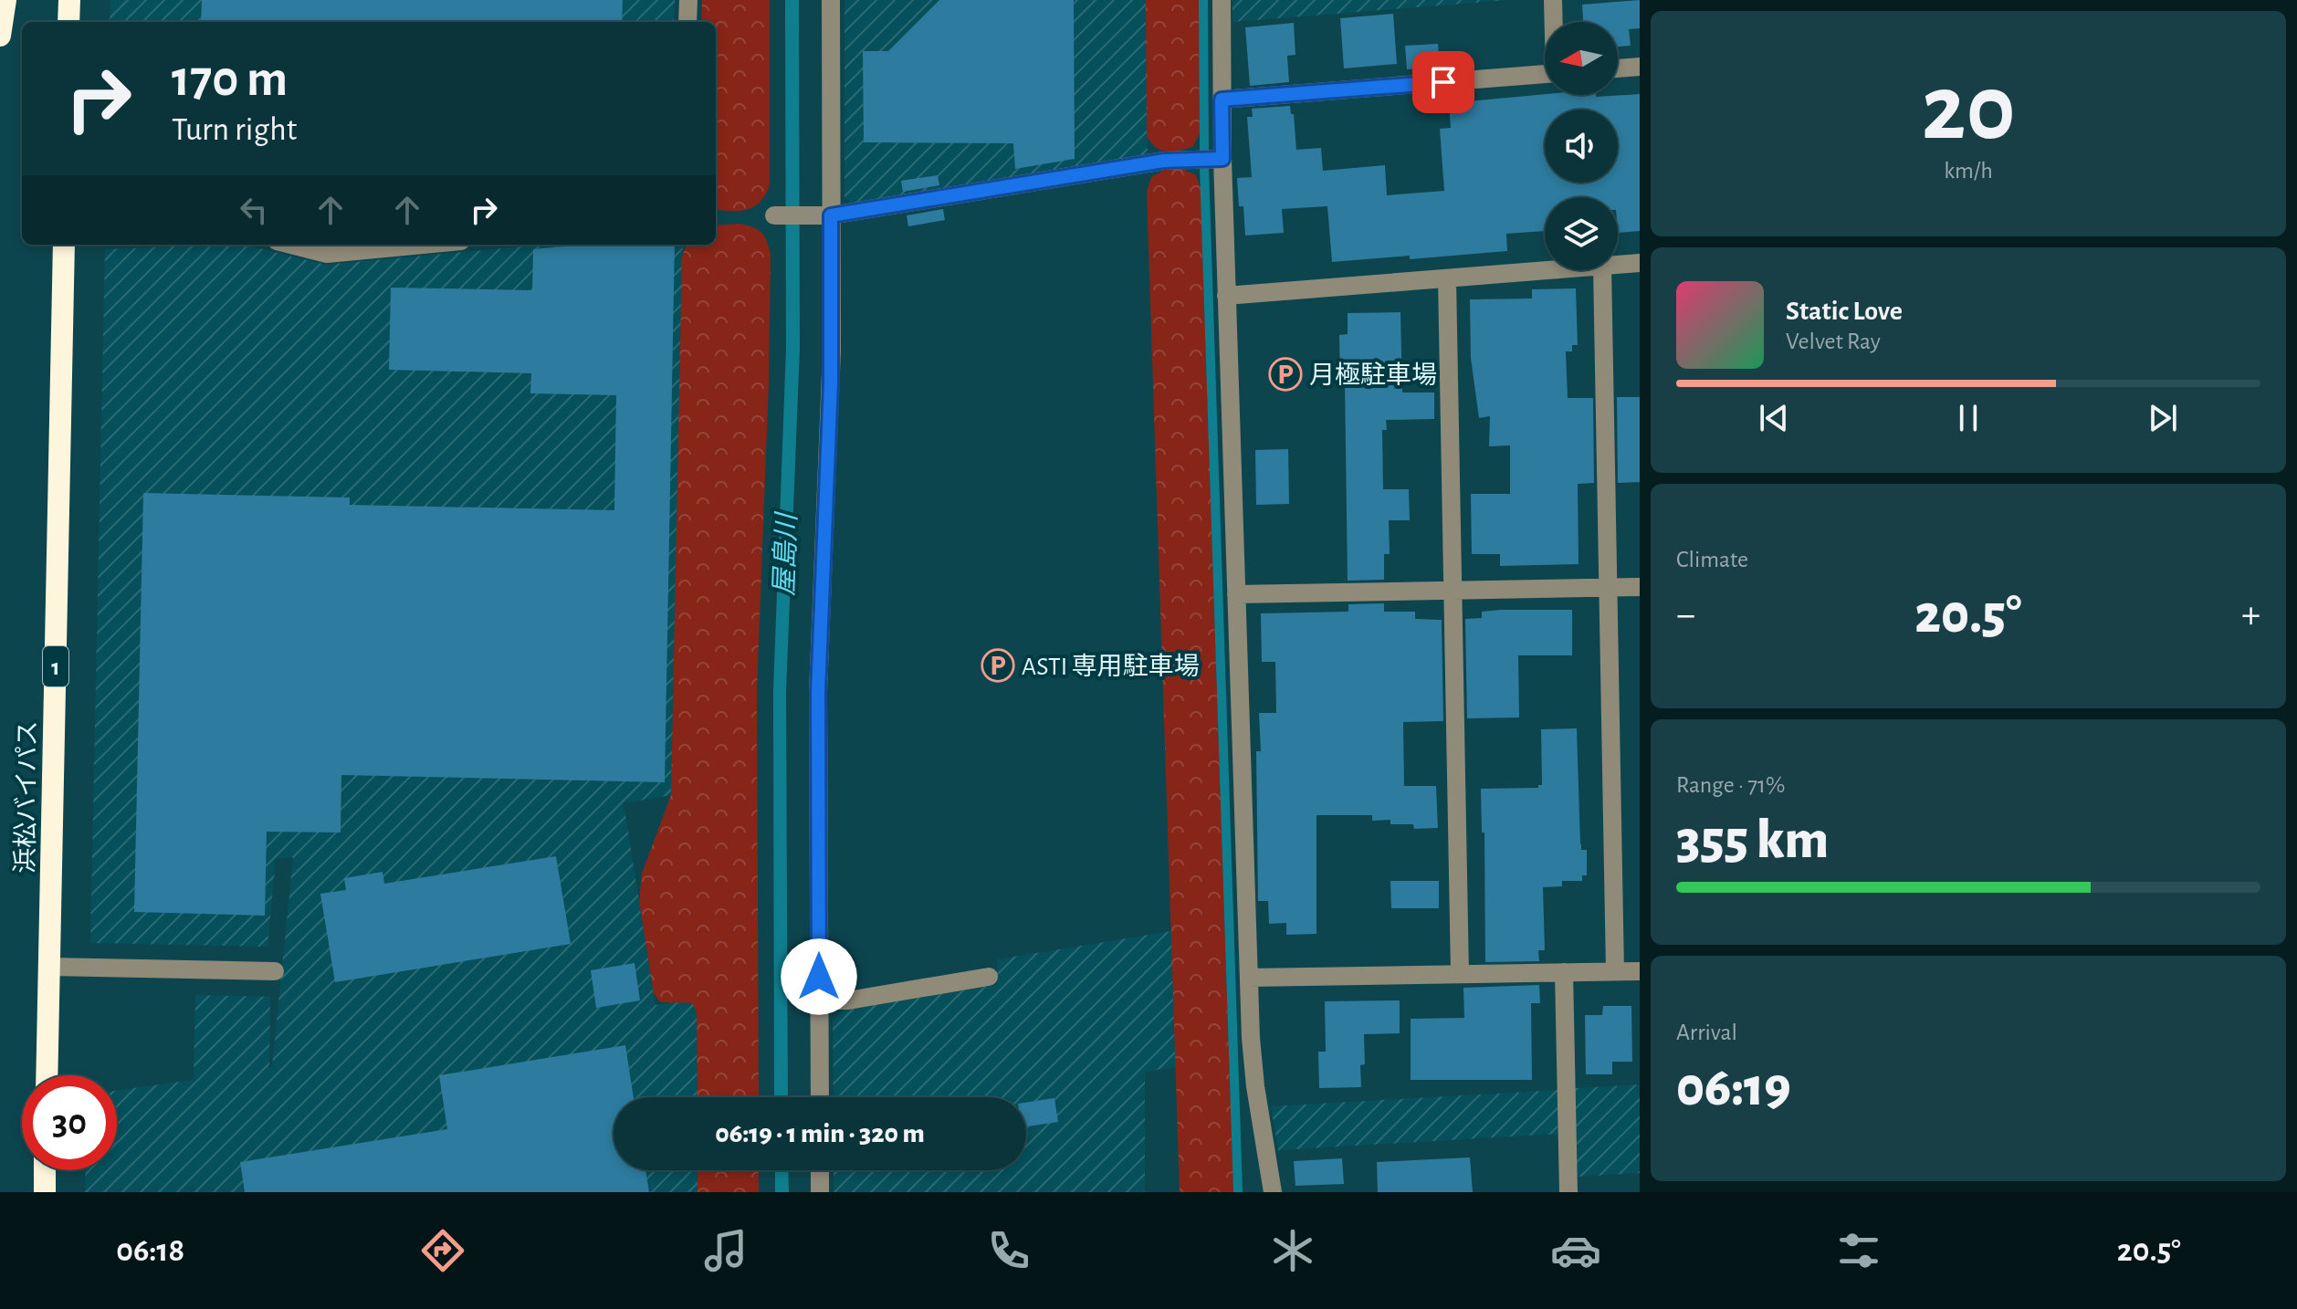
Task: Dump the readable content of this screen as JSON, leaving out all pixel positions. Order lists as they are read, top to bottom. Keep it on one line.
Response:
{"streets":{"highway":["1","浜松バイパス"]},"water":["屋島川"],"places":{"parking":["月極駐車場","ASTI 専用駐車場"]},"north":"left","page":{"tile":[["20","km/h"],"Climate",["Range · 71%","355 km"],["Arrival","06:19"]],"turn":["170 m","Turn right"],"song":["Static Love","Velvet Ray"],"heat":["−","20.5°","+"],"limit":"30","trip":"06:19 · 1 min · 320 m","tabs":["06:18","20.5°"]}}
